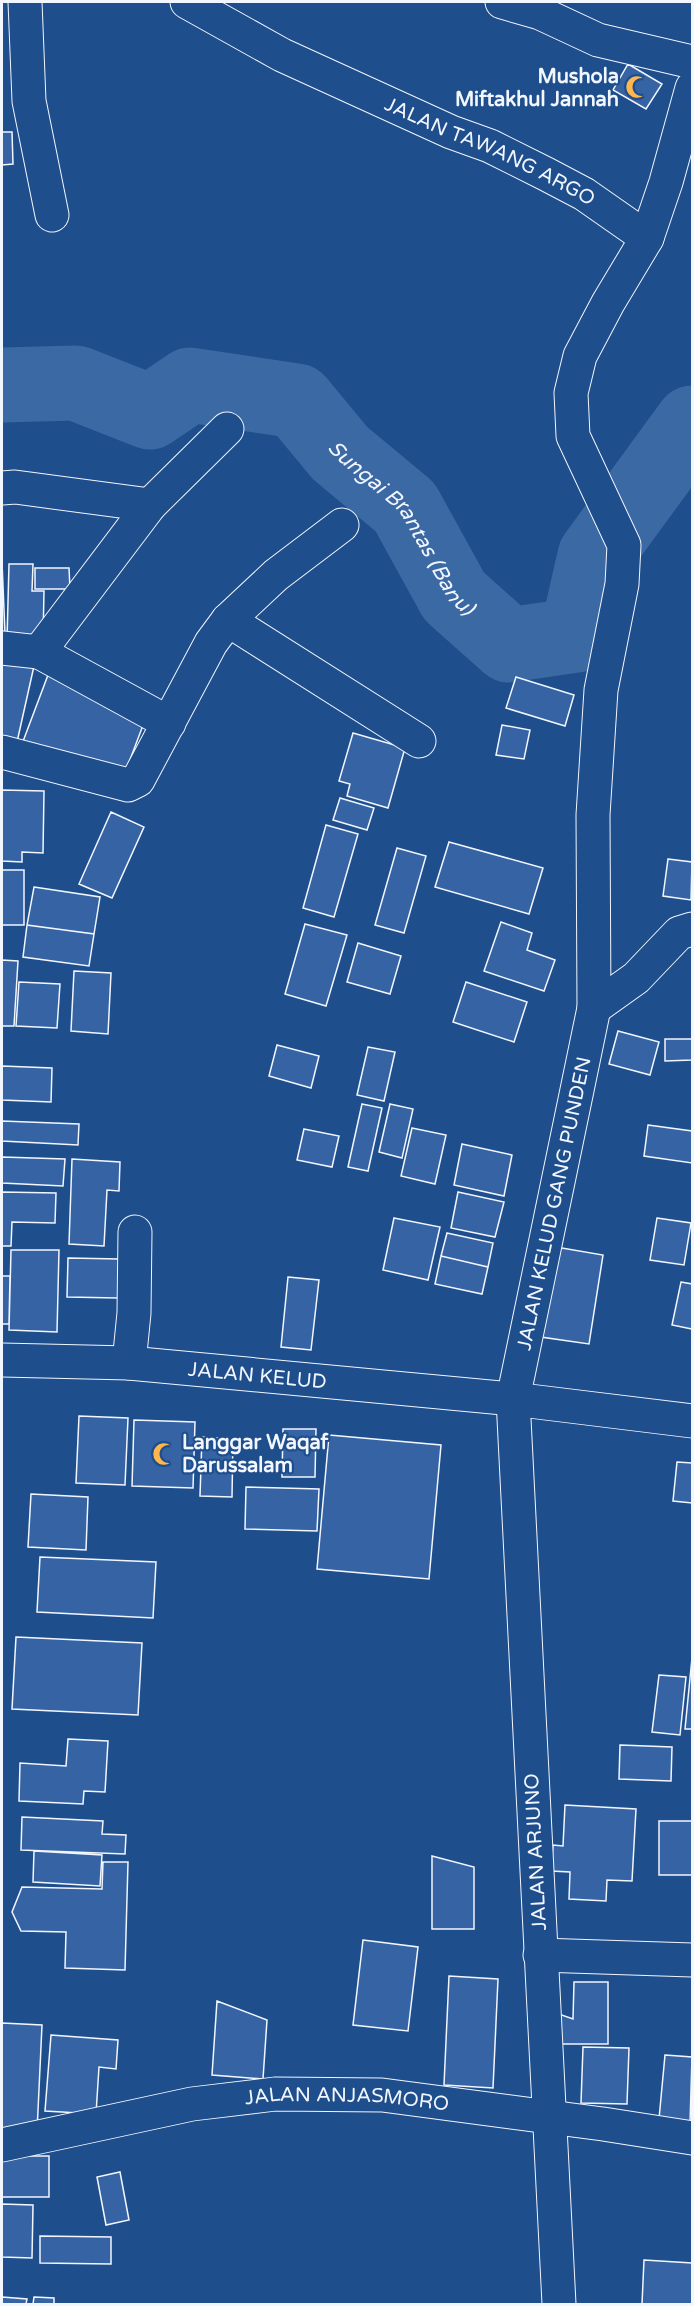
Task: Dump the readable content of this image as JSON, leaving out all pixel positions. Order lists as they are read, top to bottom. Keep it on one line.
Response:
{"streets":{"street":["JALAN TAWANG ARGO","JALAN KELUD GANG PUNDEN","JALAN KELUD","JALAN ARJUNO","JALAN ANJASMORO"]},"crossings":[["JALAN TAWANG ARGO","JALAN KELUD GANG PUNDEN"],["JALAN KELUD GANG PUNDEN","JALAN KELUD"],["JALAN KELUD GANG PUNDEN","JALAN ARJUNO"],["JALAN KELUD","JALAN ARJUNO"],["JALAN ARJUNO","JALAN ANJASMORO"]],"water":["Sungai Brantas (Banu)"],"places":{"mosque":["Mushola Miftakhul Jannah","Langgar Waqaf Darussalam"]}}
